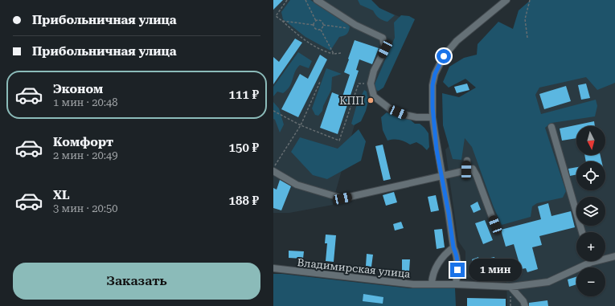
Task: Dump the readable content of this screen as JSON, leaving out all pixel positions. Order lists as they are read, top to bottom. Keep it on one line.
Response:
{"streets":{"street":["Владимирская улица"]},"places":["КПП"],"north":"bottom","page":{"banner":["Прибольничная улица","Прибольничная улица"],"list":[{"name":"Эконом","note":"1 мин · 20:48","value":"111 ₽"},{"name":"Комфорт","note":"2 мин · 20:49","value":"150 ₽"},{"name":"XL","note":"3 мин · 20:50","value":"188 ₽"}],"map_buttons":["+","−"],"buttons":"Заказать","bubble":"1 мин"}}
